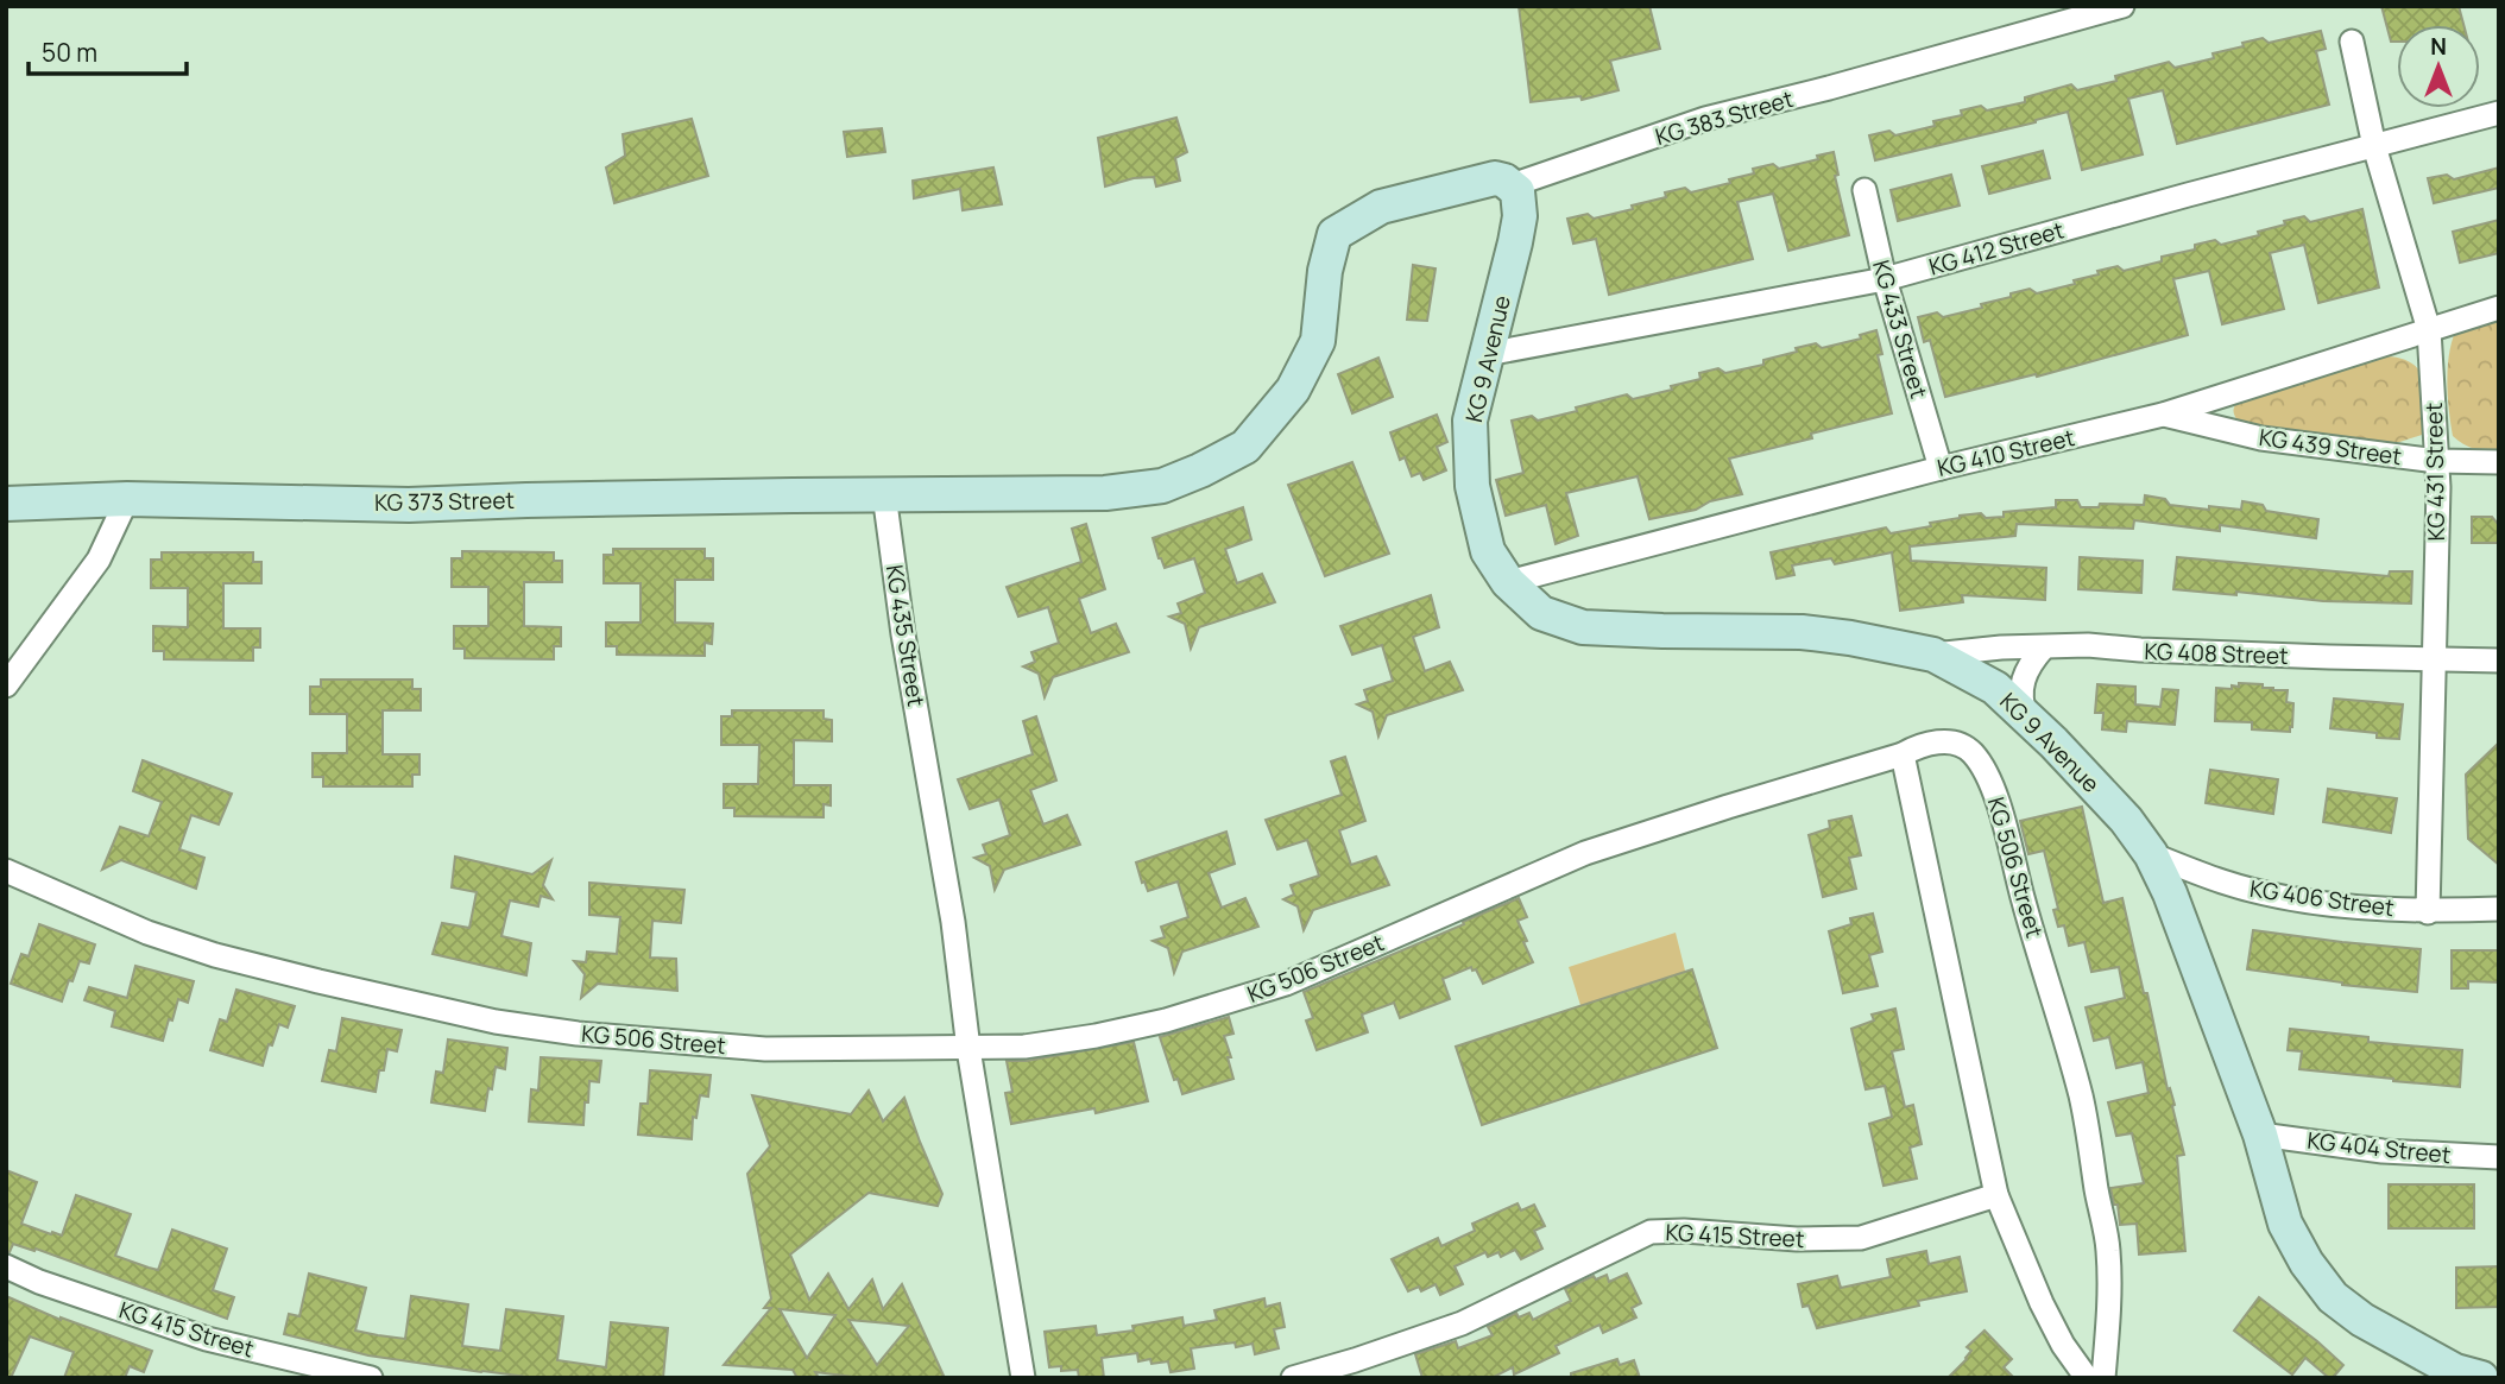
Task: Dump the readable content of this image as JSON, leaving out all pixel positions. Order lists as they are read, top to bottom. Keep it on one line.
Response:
{"streets":{"main road":["KG 383 Street","KG 9 Avenue","KG 373 Street"],"street":["KG 412 Street","KG 433 Street","KG 439 Street","KG 410 Street","KG 431 Street","KG 435 Street","KG 408 Street","KG 506 Street","KG 406 Street","KG 404 Street","KG 415 Street"]},"crossings":[["KG 383 Street","KG 9 Avenue"],["KG 383 Street","KG 373 Street"],["KG 383 Street","KG 435 Street"],["KG 412 Street","KG 433 Street"],["KG 412 Street","KG 9 Avenue"],["KG 412 Street","KG 431 Street"],["KG 433 Street","KG 410 Street"],["KG 9 Avenue","KG 410 Street"],["KG 9 Avenue","KG 408 Street"],["KG 9 Avenue","KG 406 Street"],["KG 9 Avenue","KG 404 Street"],["KG 439 Street","KG 410 Street"],["KG 439 Street","KG 431 Street"],["KG 410 Street","KG 431 Street"],["KG 431 Street","KG 408 Street"],["KG 431 Street","KG 406 Street"],["KG 373 Street","KG 435 Street"],["KG 435 Street","KG 506 Street"]],"scale_bar":"50 m","north":"top"}
